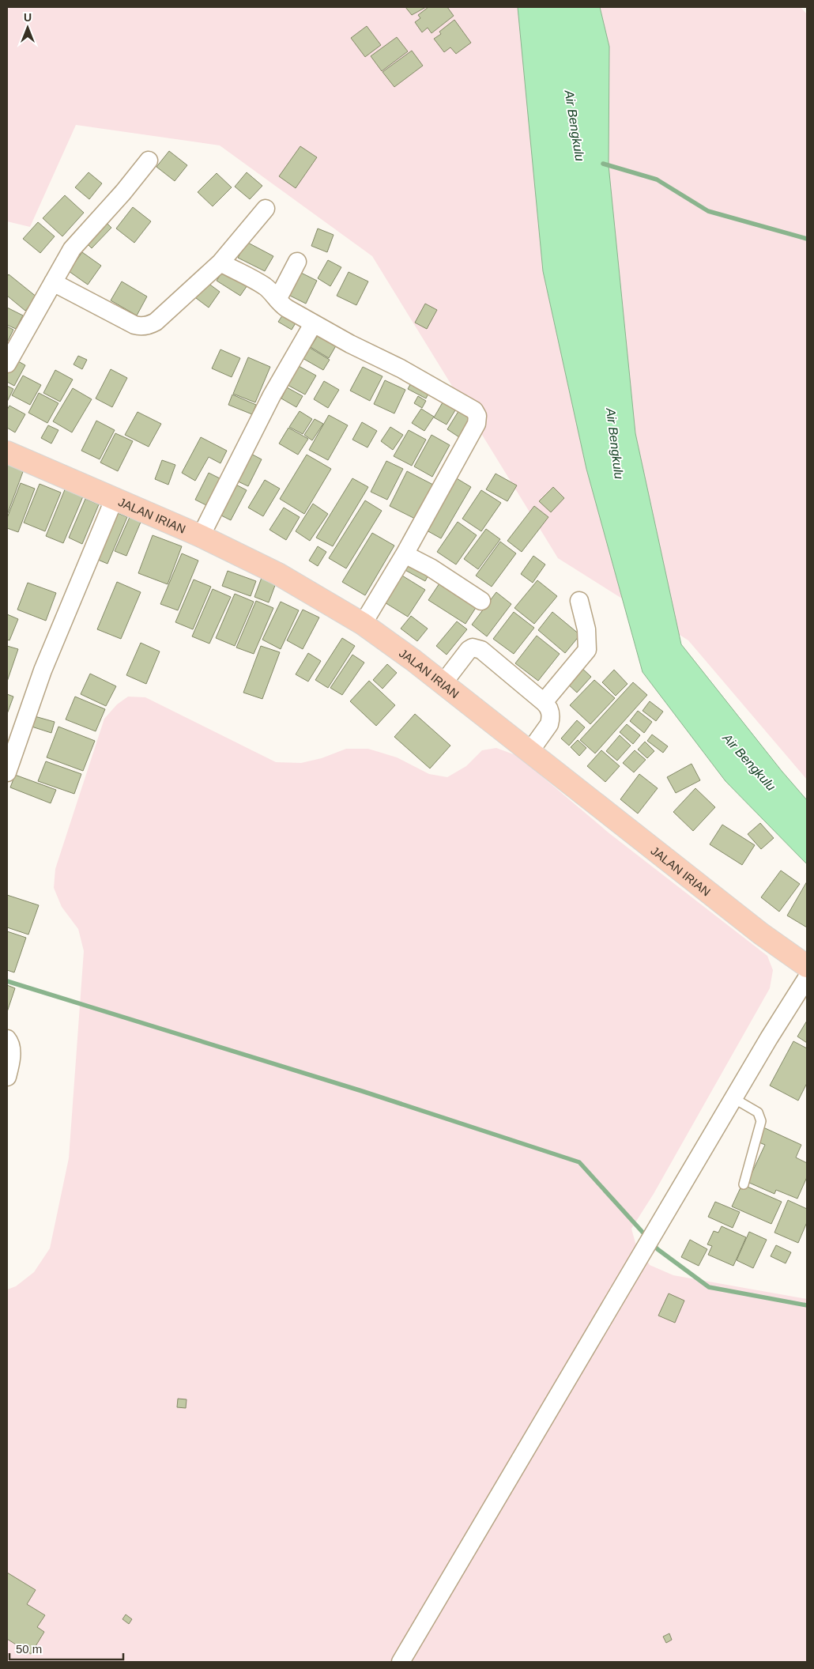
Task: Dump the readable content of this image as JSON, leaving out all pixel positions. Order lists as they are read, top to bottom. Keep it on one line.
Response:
{"streets":{"main road":["JALAN IRIAN"]},"water":["Air Bengkulu"],"scale_bar":"50 m","north":"top"}
